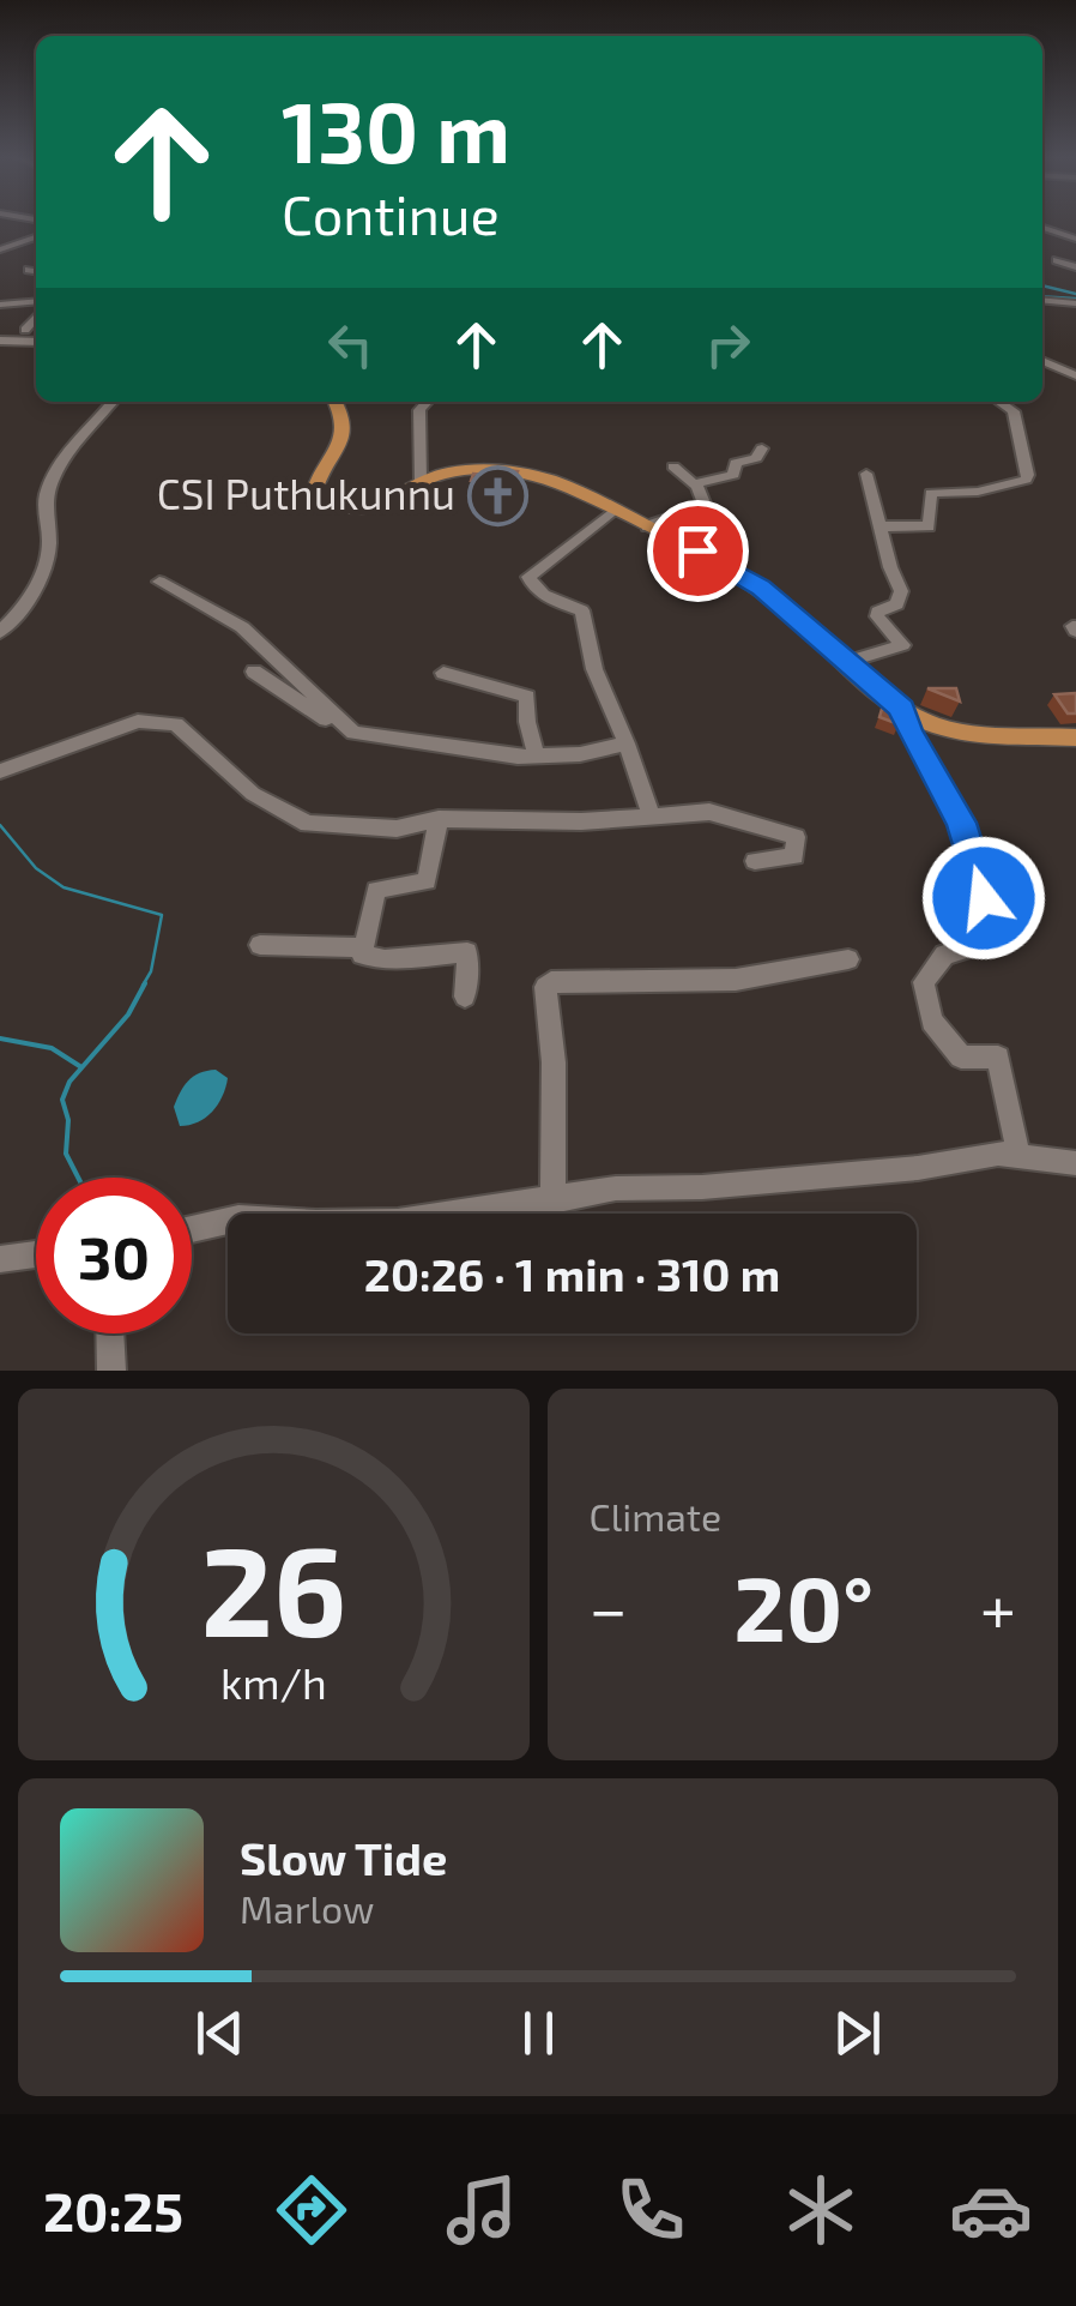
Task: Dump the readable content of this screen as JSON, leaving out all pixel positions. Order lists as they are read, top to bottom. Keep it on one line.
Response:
{"places":{"church":["CSI Puthukunnu"]},"page":{"turn":["130 m","Continue"],"limit":"30","trip":"20:26 · 1 min · 310 m","tile":"Climate","heat":["−","20°","+"],"song":["Slow Tide","Marlow"],"tabs":"20:25","gauge":["26","km/h"]}}
